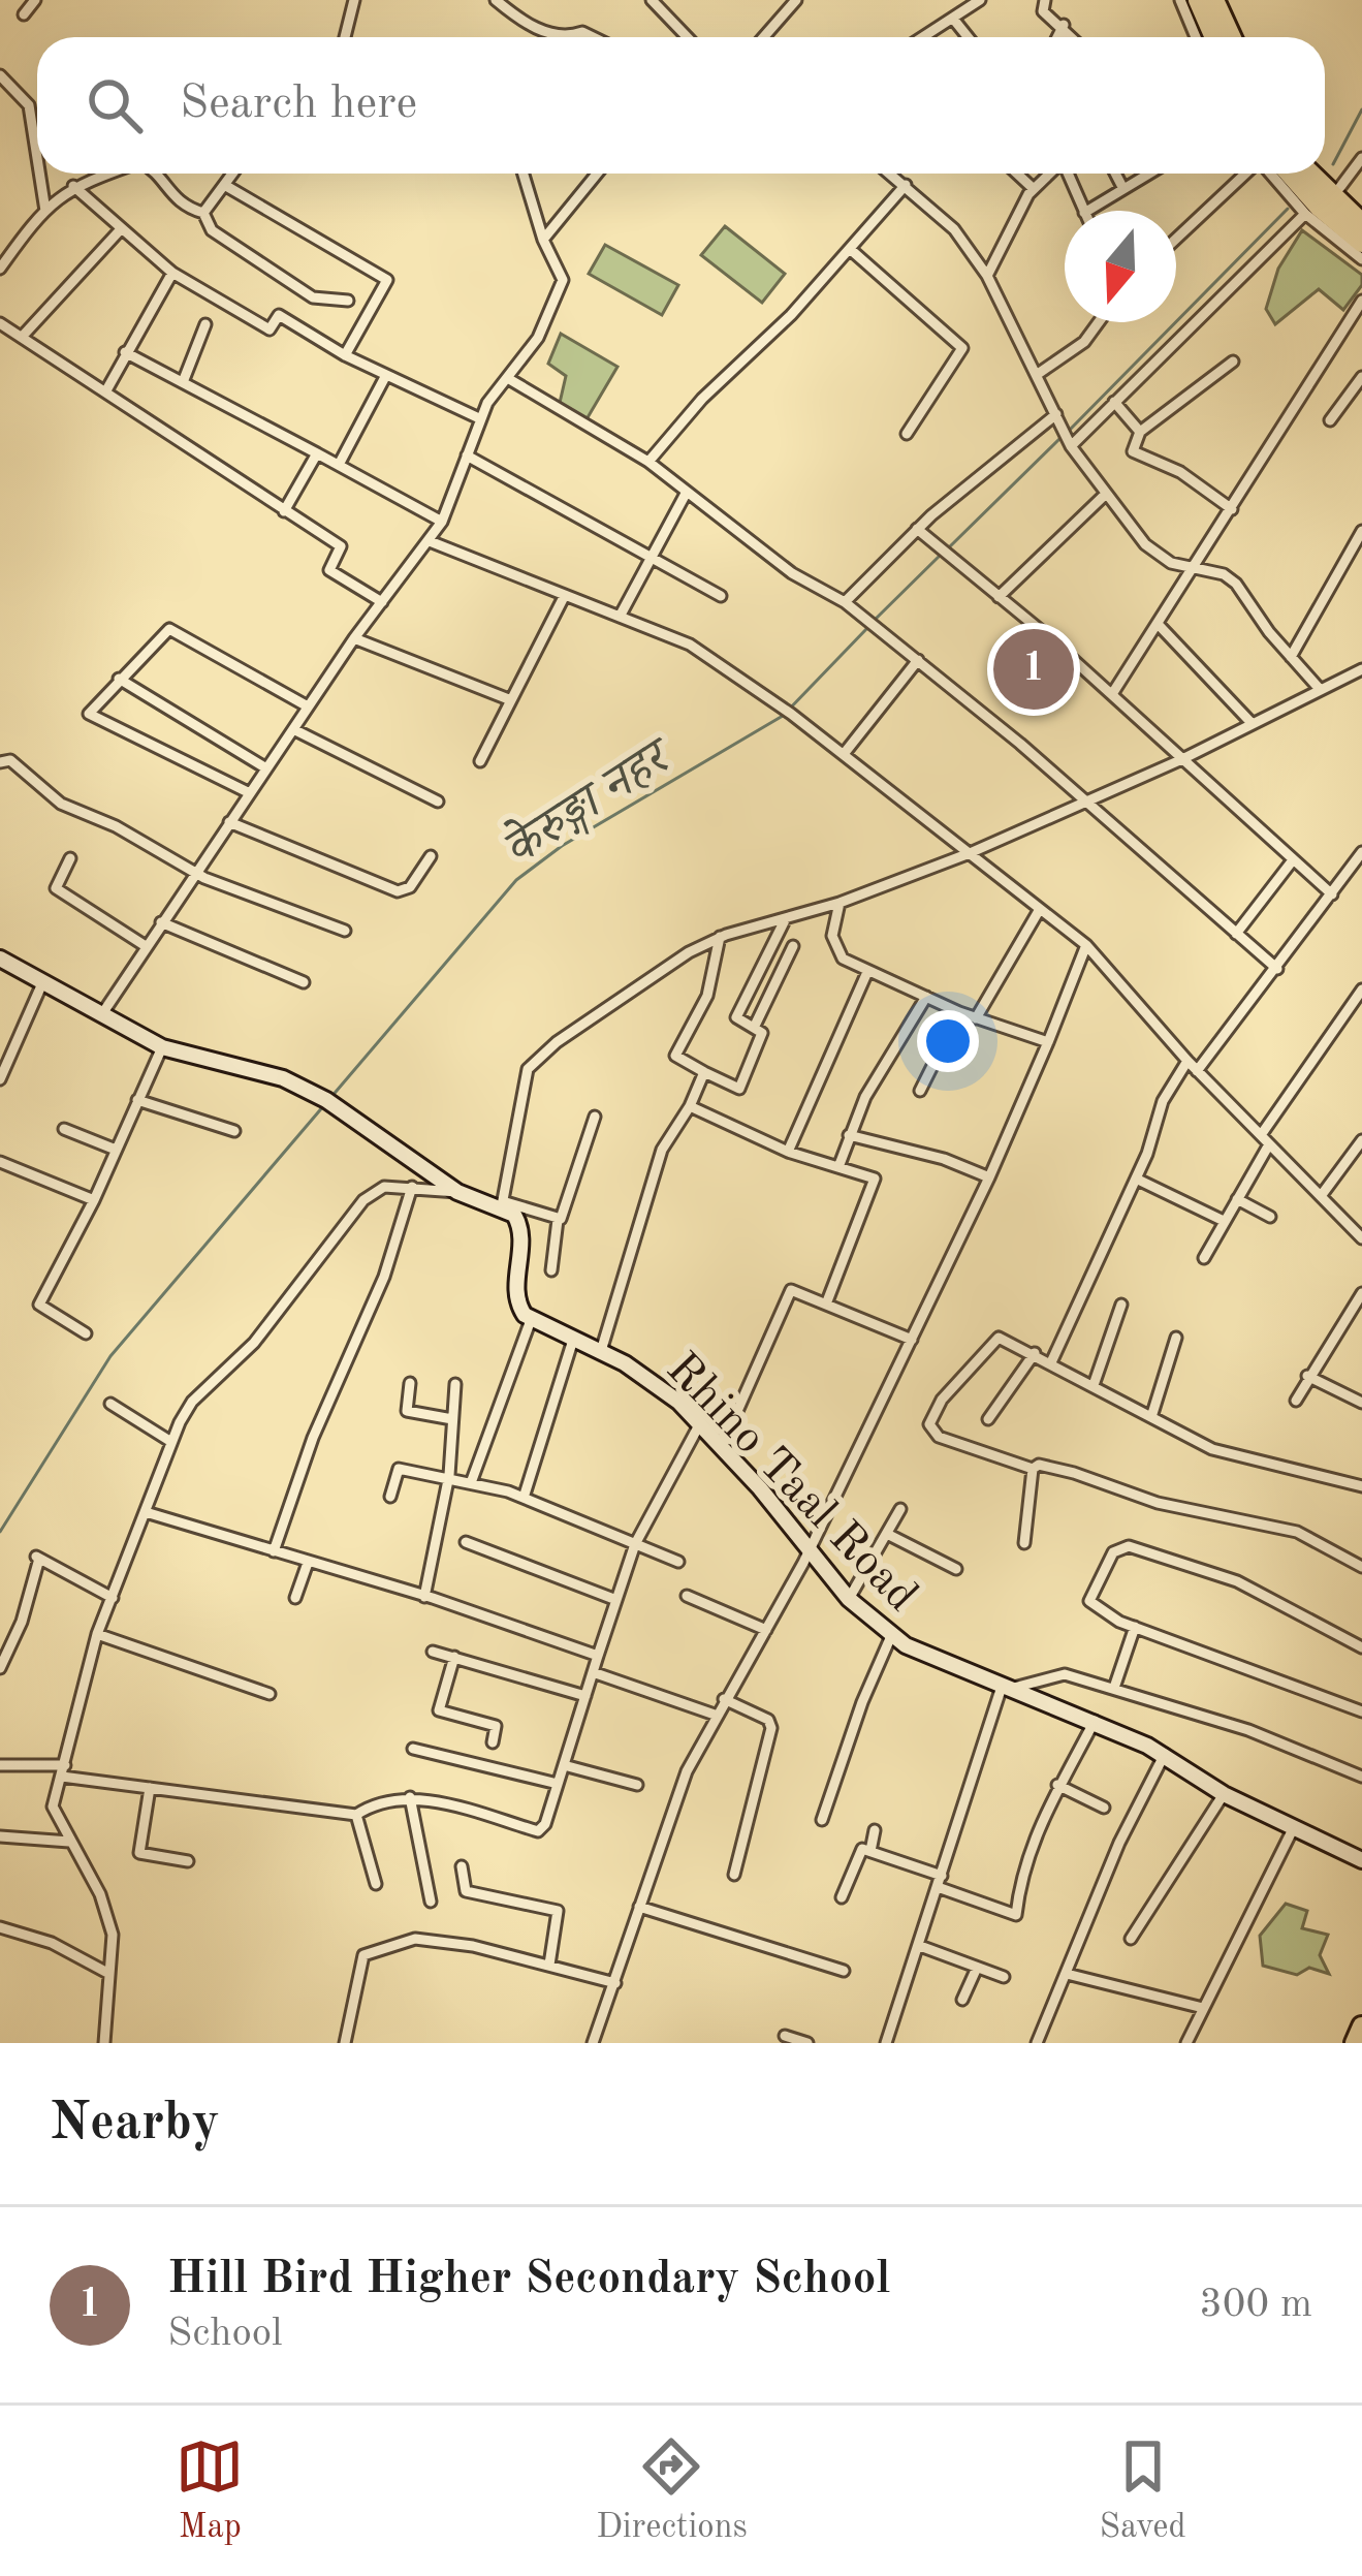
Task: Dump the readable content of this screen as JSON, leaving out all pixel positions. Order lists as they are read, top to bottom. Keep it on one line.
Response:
{"streets":{"street":["Rhino Taal Road"]},"water":["केेरुङ्गा नहर"],"north":"bottom","page":{"search":"Search here","pins":"1","heading":"Nearby","list":[{"mark":"1","name":"Hill Bird Higher Secondary School","note":"School","value":"300 m"}],"nav":["Map","Directions","Saved"]}}
